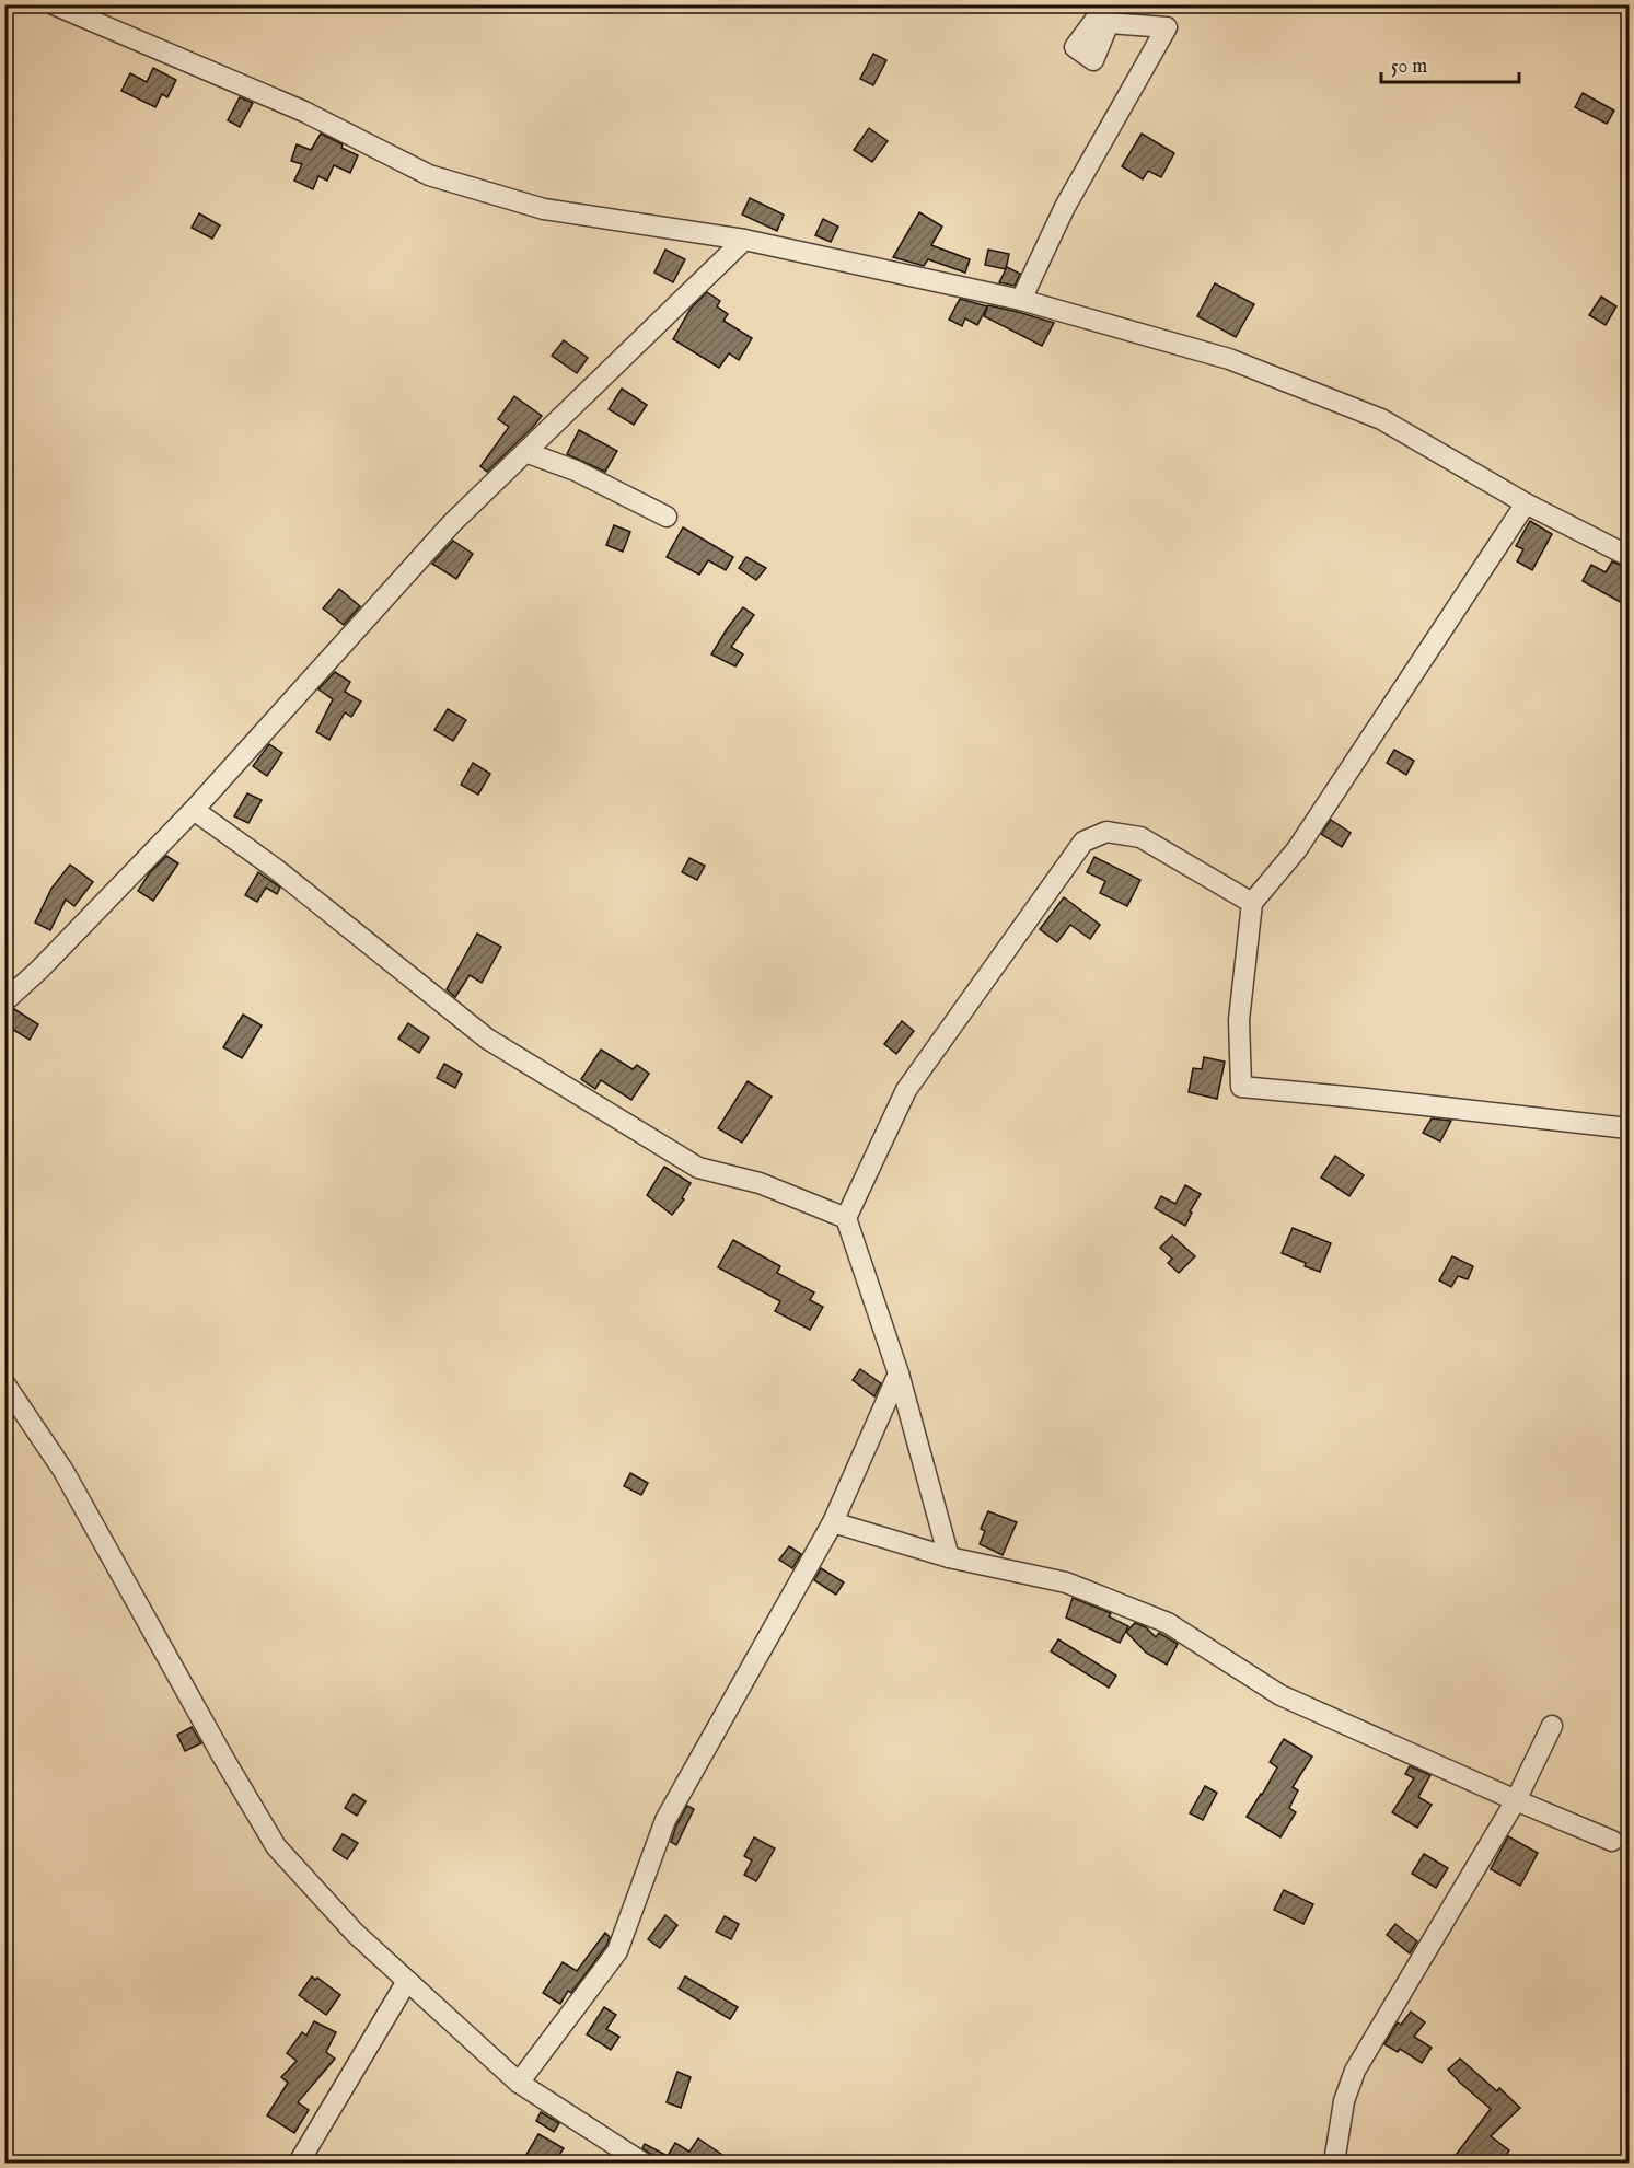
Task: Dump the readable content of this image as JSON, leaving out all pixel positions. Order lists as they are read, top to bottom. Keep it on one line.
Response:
{"scale_bar":"50 m"}
